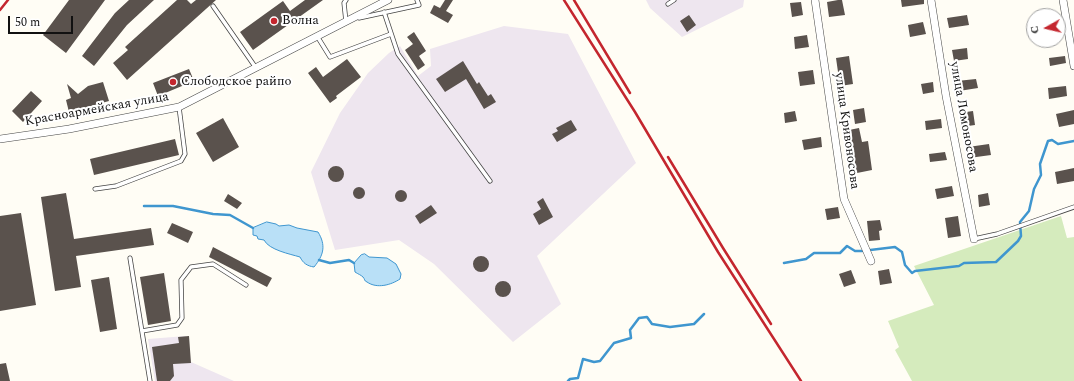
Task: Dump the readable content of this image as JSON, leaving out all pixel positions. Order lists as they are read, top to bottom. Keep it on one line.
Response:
{"streets":{"street":["Красноармейская улица","улица Ломоносова","улица Кривоносова"]},"places":["Волна","Слободское райпо"],"scale_bar":"50 m","north":"left"}
